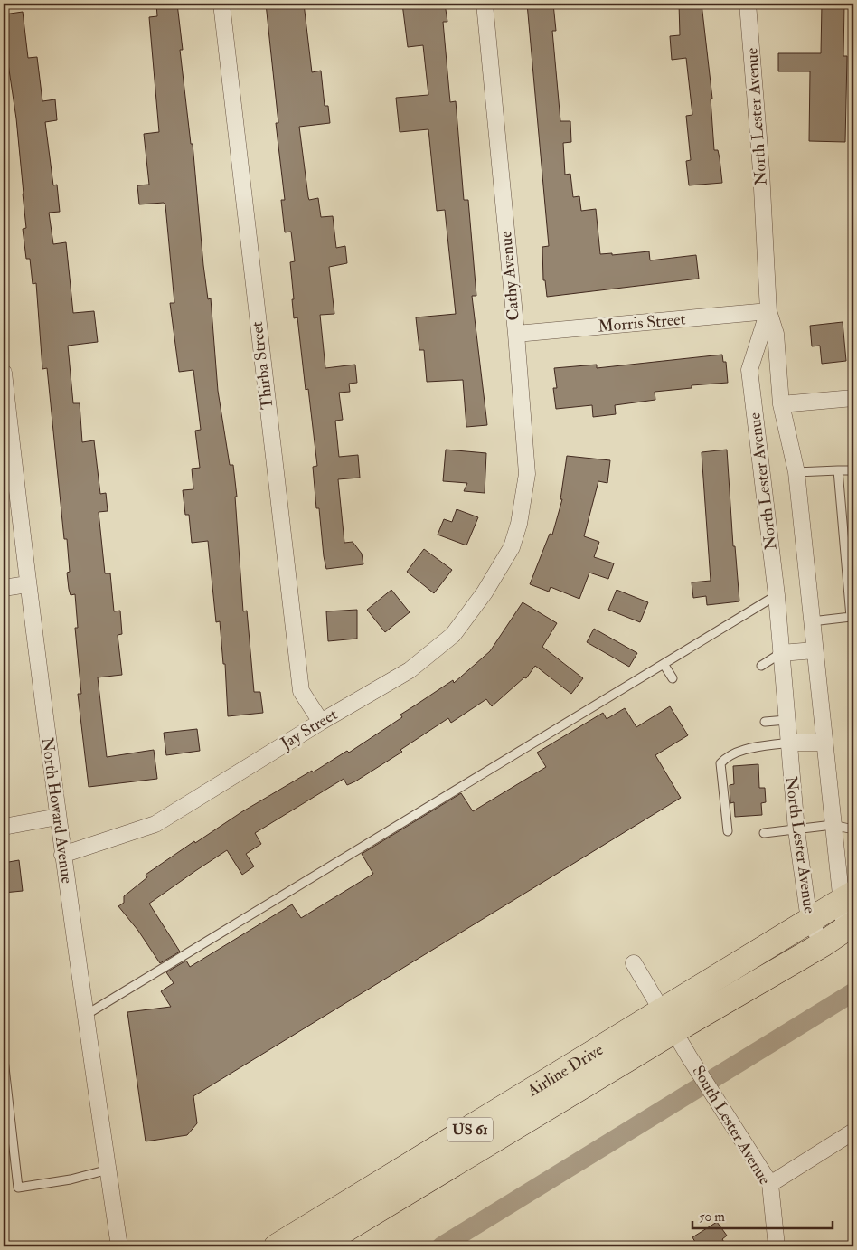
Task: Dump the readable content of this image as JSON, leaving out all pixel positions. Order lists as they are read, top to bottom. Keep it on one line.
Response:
{"streets":{"highway":["Airline Drive","US 61"],"street":["North Lester Avenue","Cathy Avenue","Morris Street","Thirba Street","Jay Street","North Howard Avenue","South Lester Avenue"]},"crossings":[["North Lester Avenue","Morris Street"],["North Lester Avenue","Airline Drive"],["Cathy Avenue","Morris Street"],["Cathy Avenue","Jay Street"],["Thirba Street","Jay Street"],["Jay Street","North Howard Avenue"],["Airline Drive","South Lester Avenue"]],"scale_bar":"50 m"}
